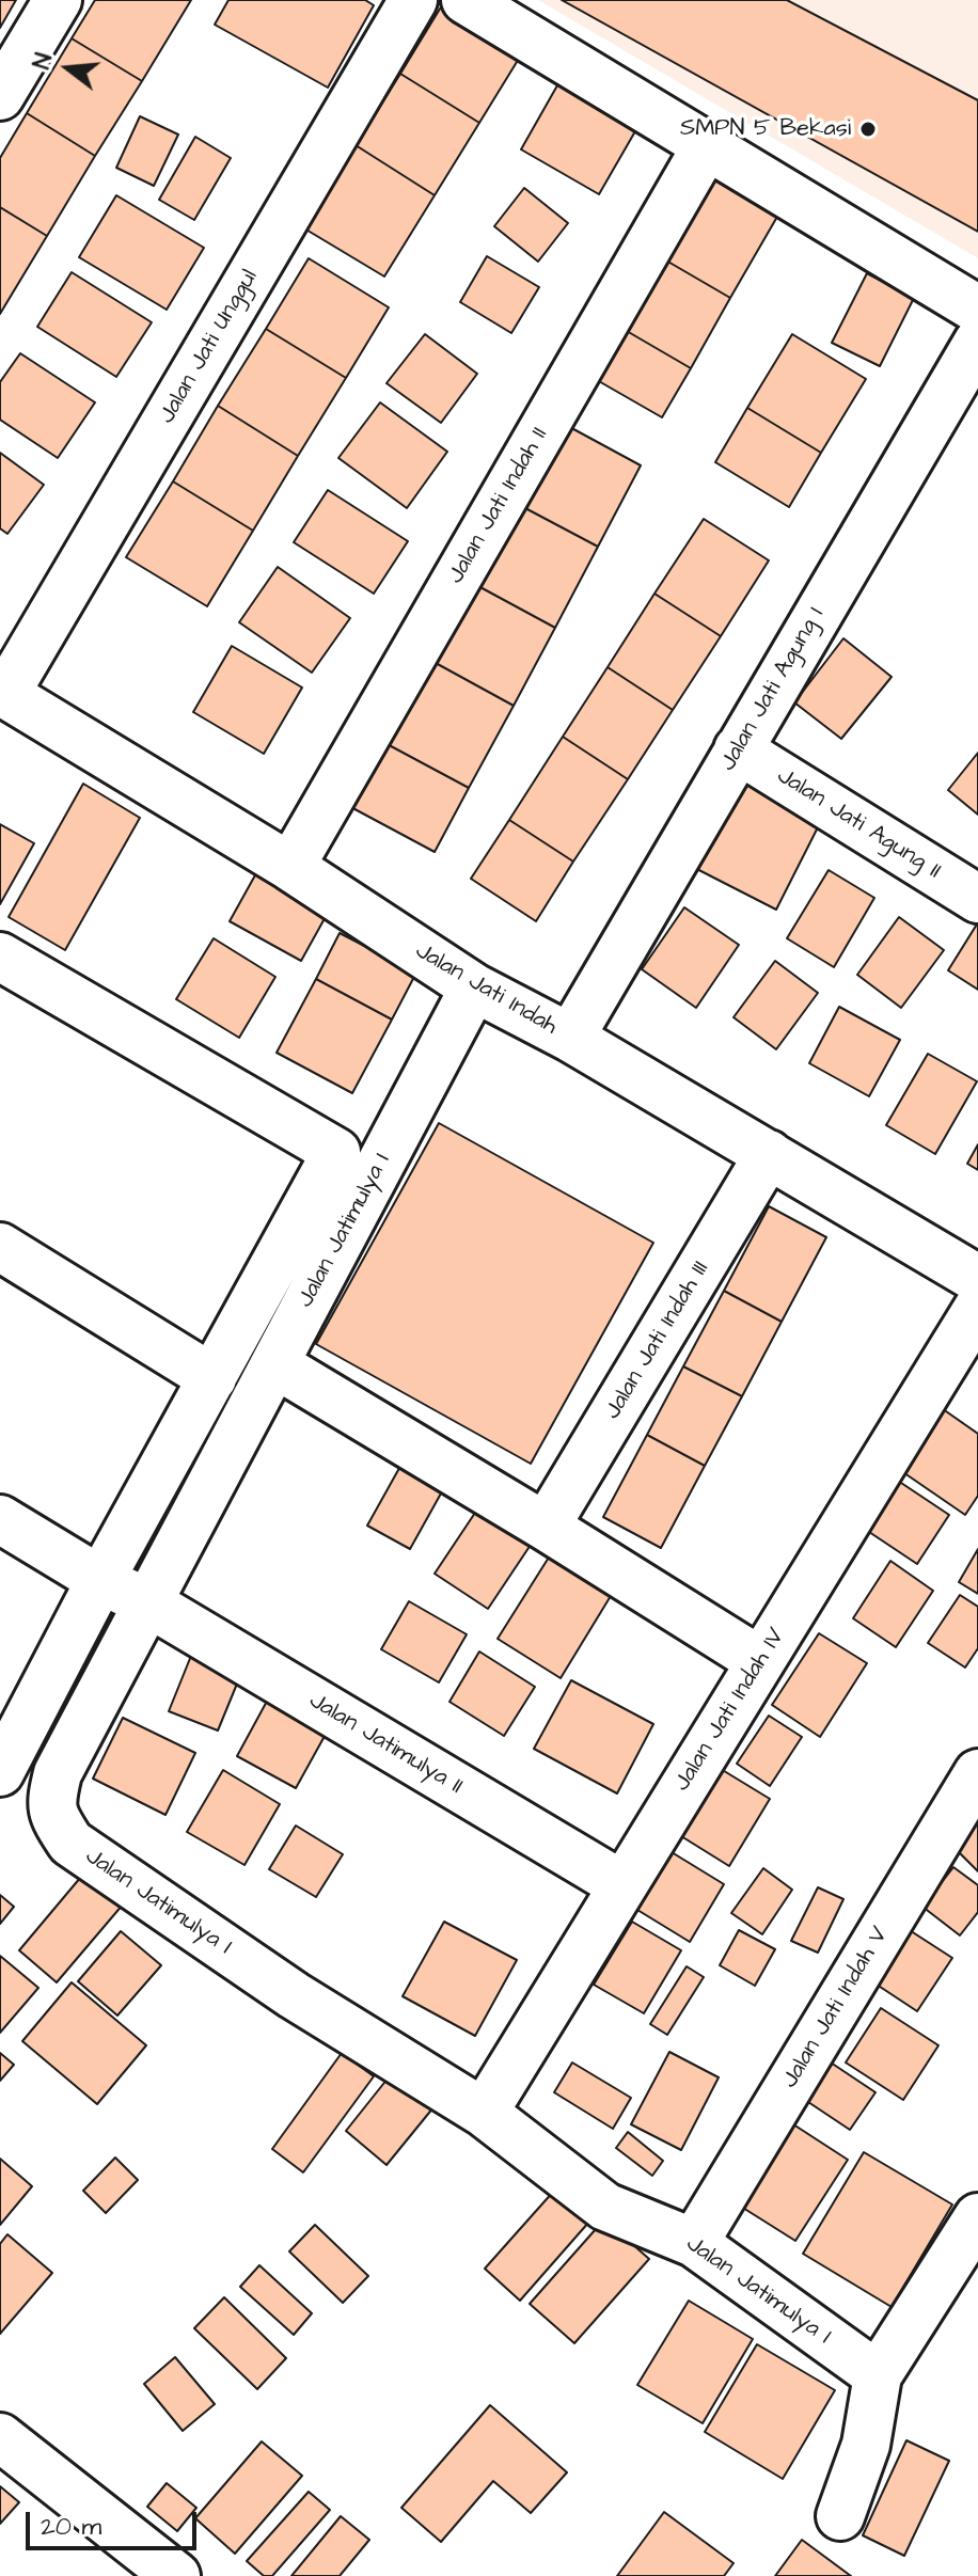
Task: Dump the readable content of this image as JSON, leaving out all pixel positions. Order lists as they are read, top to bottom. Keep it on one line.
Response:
{"streets":{"street":["Jalan Jati Unggul","Jalan Jati Indah II","Jalan Jati Agung I","Jalan Jati Agung II","Jalan Jati Indah","Jalan Jatimulya I","Jalan Jati Indah III","Jalan Jati Indah IV","Jalan Jatimulya II","Jalan Jati Indah V"]},"crossings":[["Jalan Jati Unggul","Jalan Jati Indah"],["Jalan Jati Indah II","Jalan Jati Indah"],["Jalan Jati Agung I","Jalan Jati Agung II"],["Jalan Jati Agung I","Jalan Jati Indah"],["Jalan Jati Indah","Jalan Jatimulya I"],["Jalan Jati Indah","Jalan Jati Indah III"],["Jalan Jatimulya I","Jalan Jati Indah IV"],["Jalan Jatimulya I","Jalan Jatimulya II"],["Jalan Jatimulya I","Jalan Jati Indah V"],["Jalan Jati Indah IV","Jalan Jatimulya II"]],"places":["SMPN 5 Bekasi"],"scale_bar":"20 m","north":"left"}
